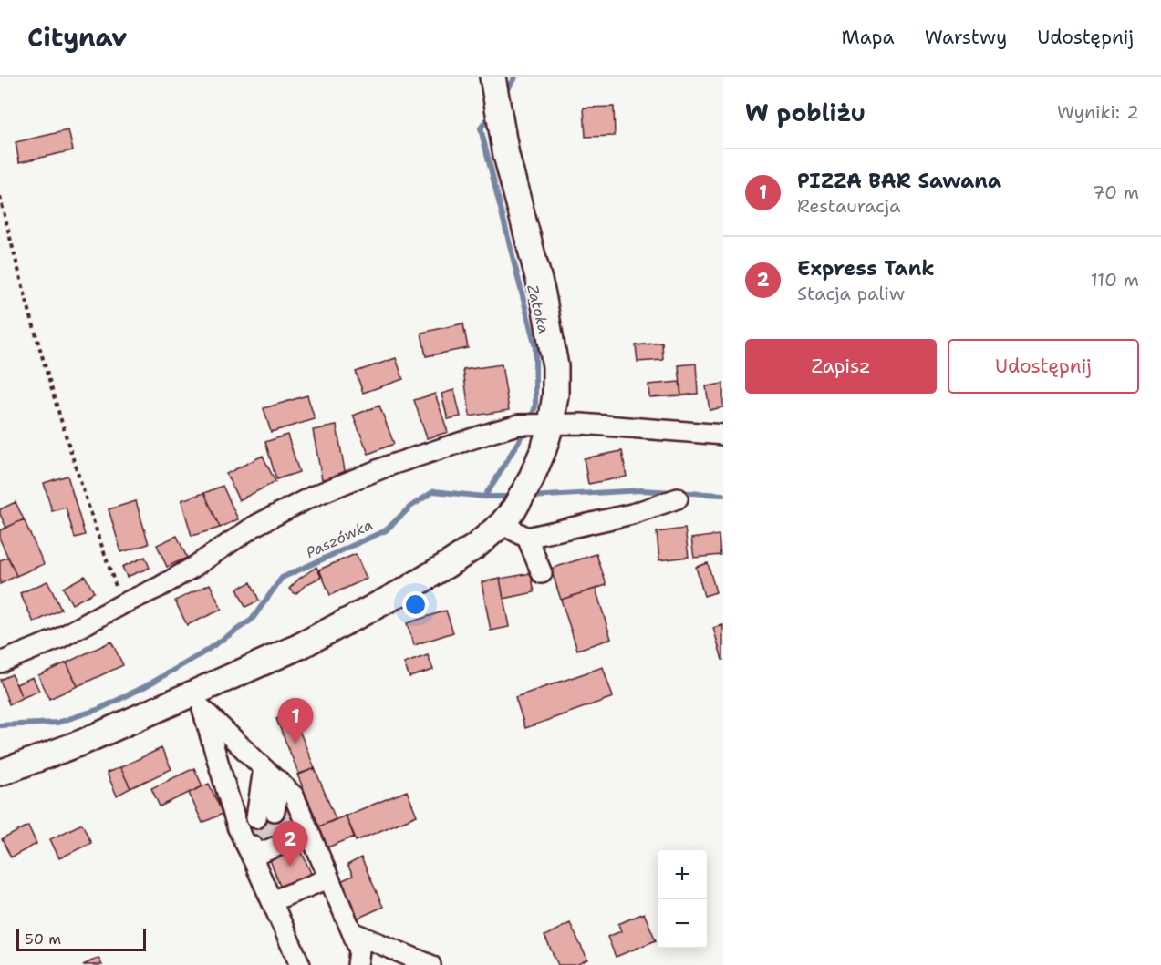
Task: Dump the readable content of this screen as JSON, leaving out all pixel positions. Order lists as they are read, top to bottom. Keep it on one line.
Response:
{"water":["Zatoka","Paszówka"],"scale_bar":"50 m","page":{"header":"Citynav","nav":["Mapa","Warstwy","Udostępnij"],"heading":["W pobliżu","Wyniki: 2"],"list":[{"mark":"1","name":"PIZZA BAR Sawana","note":"Restauracja","value":"70 m"},{"mark":"2","name":"Express Tank","note":"Stacja paliw","value":"110 m"}],"buttons":["Zapisz","Udostępnij"],"pins":["1","2"],"map_buttons":["+","−"],"scale":"50 m"}}
